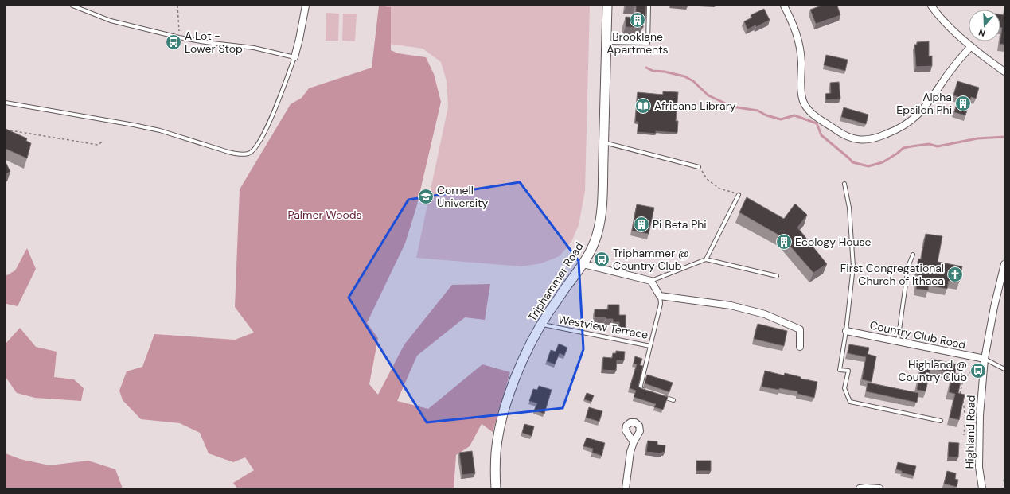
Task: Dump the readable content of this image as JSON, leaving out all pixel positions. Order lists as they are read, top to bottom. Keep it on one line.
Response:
{"streets":{"street":["Triphammer Road","Country Club Road","Highland Road"],"lane":["Westview Terrace"]},"crossings":[["Triphammer Road","Westview Terrace"],["Country Club Road","Highland Road"]],"parks":["Palmer Woods"],"places":{"building":["Brooklane Apartments","Alpha Epsilon Phi","Pi Beta Phi","Ecology House"],"bus stop":["A Lot - Lower Stop","Triphammer @ Country Club","Highland @ Country Club"],"library":["Africana Library"],"school or university":["Cornell University"],"church":["First Congregational Church of Ithaca"]},"north":"bottom"}
